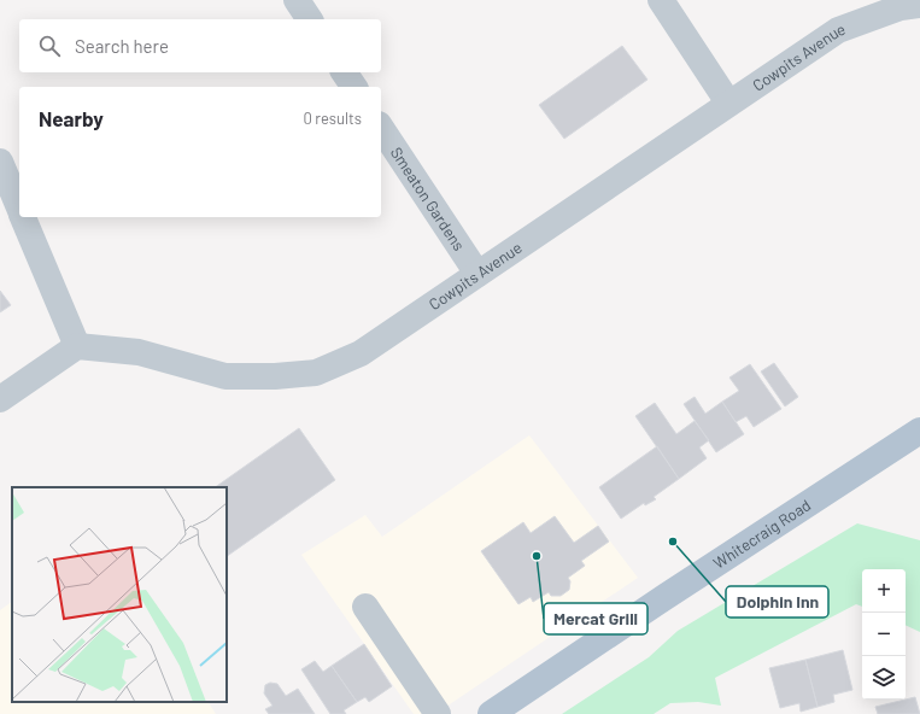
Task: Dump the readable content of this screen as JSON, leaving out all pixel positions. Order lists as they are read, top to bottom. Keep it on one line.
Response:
{"streets":{"main road":["Whitecraig Road"],"street":["Cowpits Avenue","Smeaton Gardens"]},"crossings":[["Cowpits Avenue","Smeaton Gardens"]],"places":["Dolphin Inn","Mercat Grill"],"page":{"search":"Search here","heading":["Nearby","0 results"],"map_buttons":["+","−"]}}
